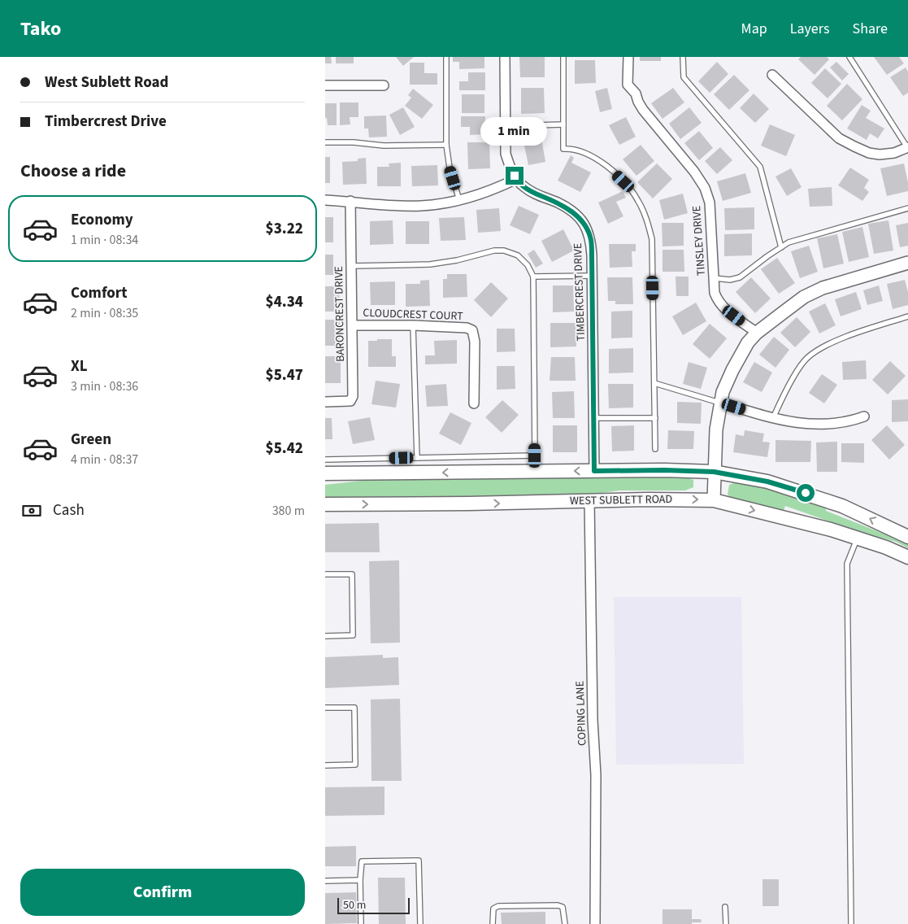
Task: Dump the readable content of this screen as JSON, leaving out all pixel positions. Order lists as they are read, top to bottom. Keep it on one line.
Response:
{"streets":{"main road":["WEST SUBLETT ROAD"],"street":["TINSLEY DRIVE","TIMBERCREST DRIVE","BARONCREST DRIVE","CLOUDCREST COURT","COPING LANE"]},"crossings":[["BARONCREST DRIVE","CLOUDCREST COURT"],["WEST SUBLETT ROAD","COPING LANE"]],"scale_bar":"50 m","page":{"header":"Tako","nav":["Map","Layers","Share"],"banner":["West Sublett Road","Timbercrest Drive"],"bubble":"1 min","heading":"Choose a ride","list":[{"name":"Economy","note":"1 min · 08:34","value":"$3.22"},{"name":"Comfort","note":"2 min · 08:35","value":"$4.34"},{"name":"XL","note":"3 min · 08:36","value":"$5.47"},{"name":"Green","note":"4 min · 08:37","value":"$5.42"}],"pay":["Cash","380 m"],"buttons":"Confirm","scale":"50 m"}}
